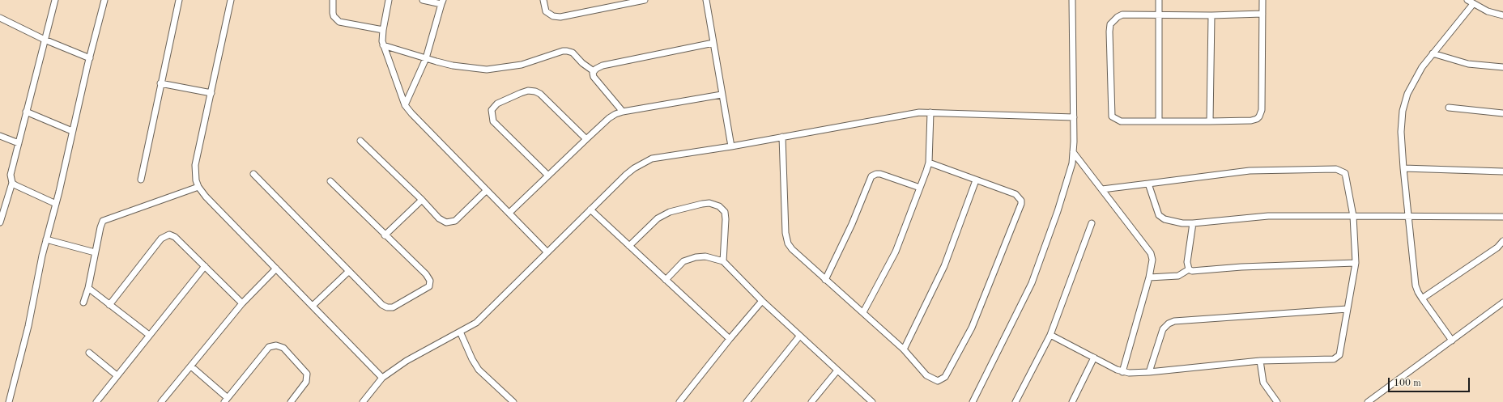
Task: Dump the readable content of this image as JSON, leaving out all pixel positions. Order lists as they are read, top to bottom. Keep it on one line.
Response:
{"scale_bar":"100 m"}
